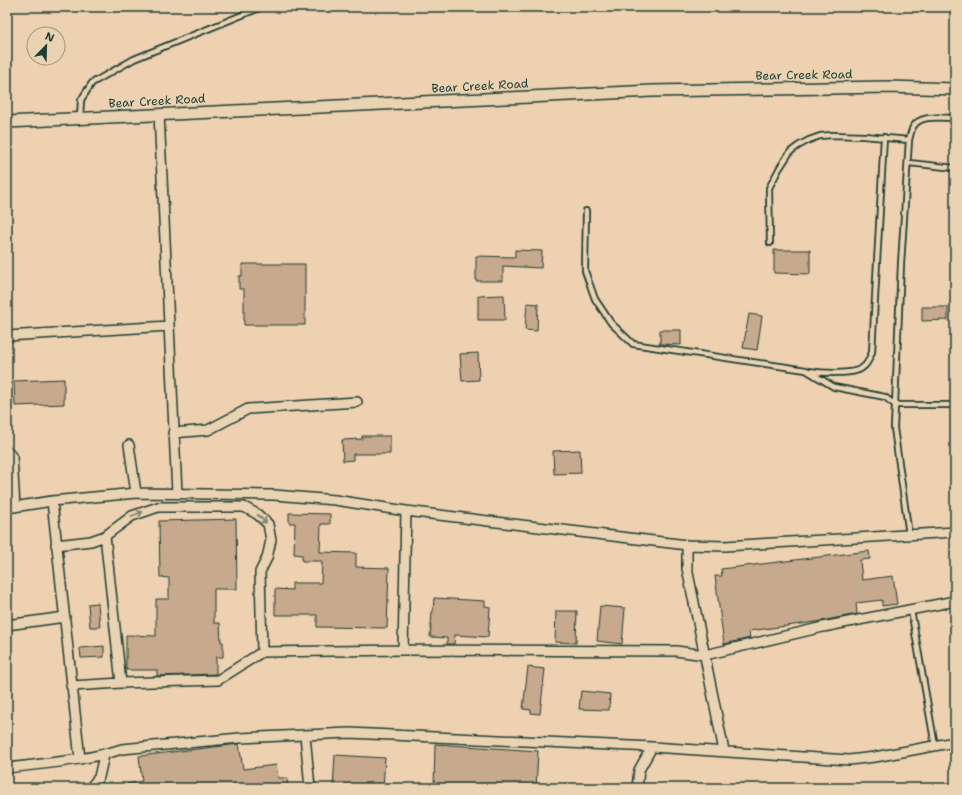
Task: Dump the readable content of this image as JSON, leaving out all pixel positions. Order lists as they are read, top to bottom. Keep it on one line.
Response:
{"streets":{"street":["Bear Creek Road"]},"north":"top right"}
